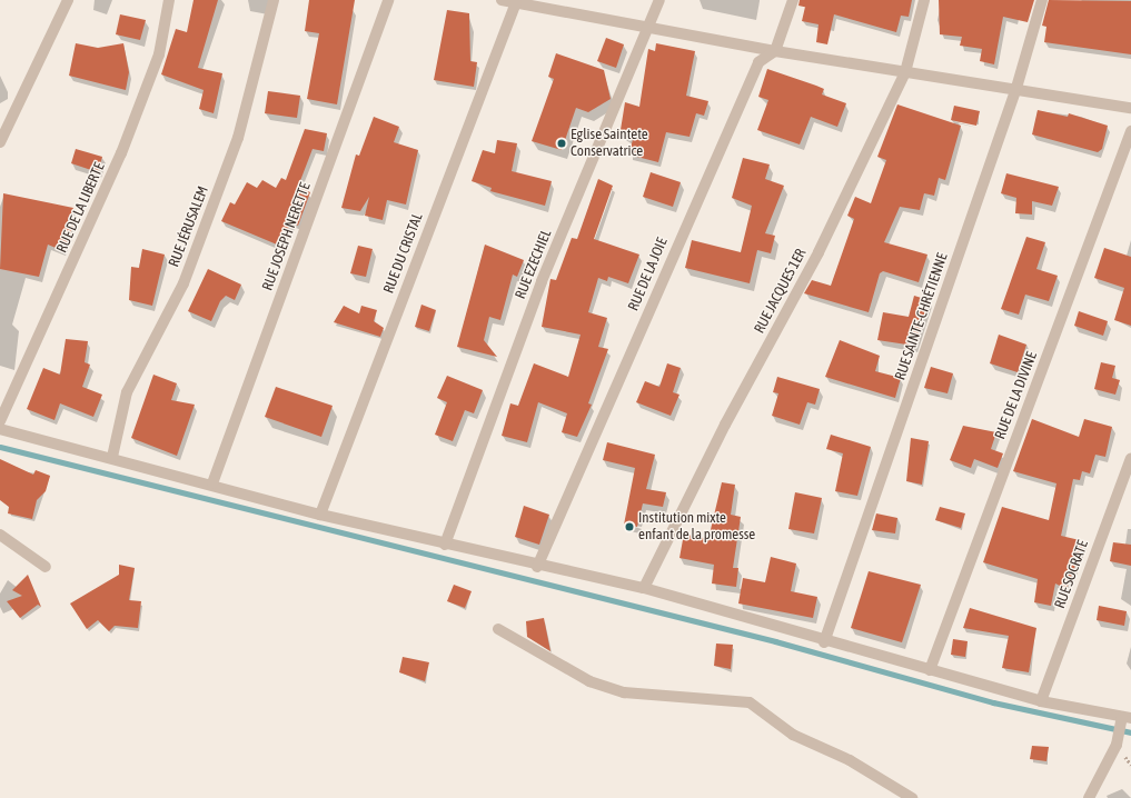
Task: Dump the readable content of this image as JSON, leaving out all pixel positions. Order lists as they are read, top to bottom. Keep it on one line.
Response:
{"streets":{"street":["RUE DE LA LIBERTE","RUE JÉRUSALEM","RUE JOSEPH NERETTE","RUE DU CRISTAL","RUE EZECHIEL","RUE DE LA JOIE","RUE JACQUES 1ER","RUE SAINTE-CHRÉTIENNE","RUE DE LA DIVINE","RUE SOCRATE"]},"places":["Eglise Saintete Conservatrice","Institution mixte enfant de la promesse"]}
